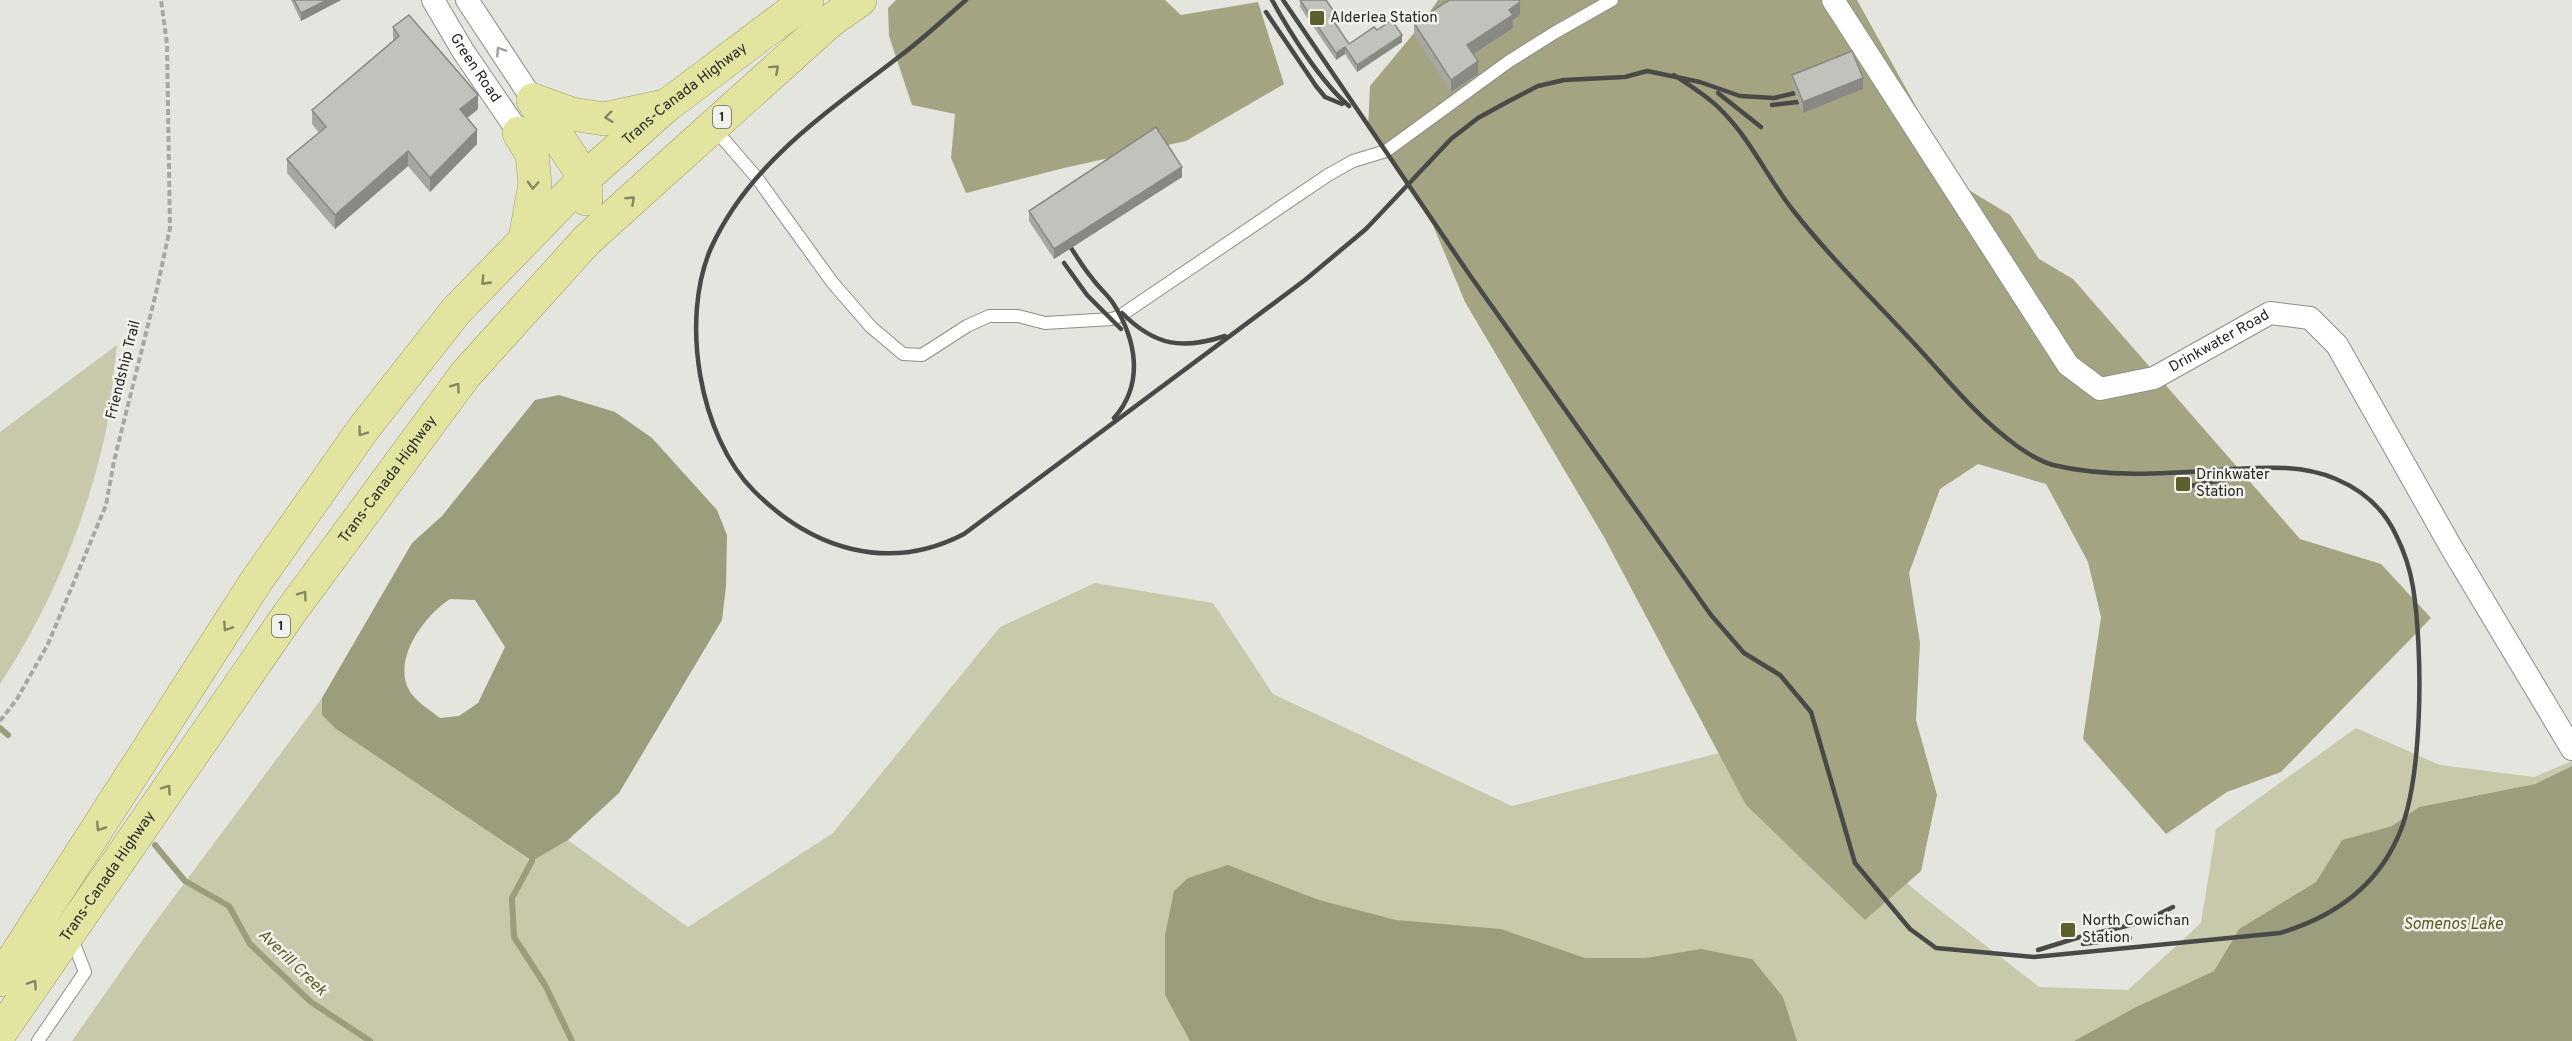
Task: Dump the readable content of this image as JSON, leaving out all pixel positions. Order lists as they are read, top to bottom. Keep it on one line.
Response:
{"streets":{"highway":["Trans-Canada Highway","1"],"street":["Green Road","Drinkwater Road"],"path":["Friendship Trail"]},"water":["Somenos Lake","Averill Creek"],"places":{"transit":["Alderlea Station","Drinkwater Station","North Cowichan Station"]}}
